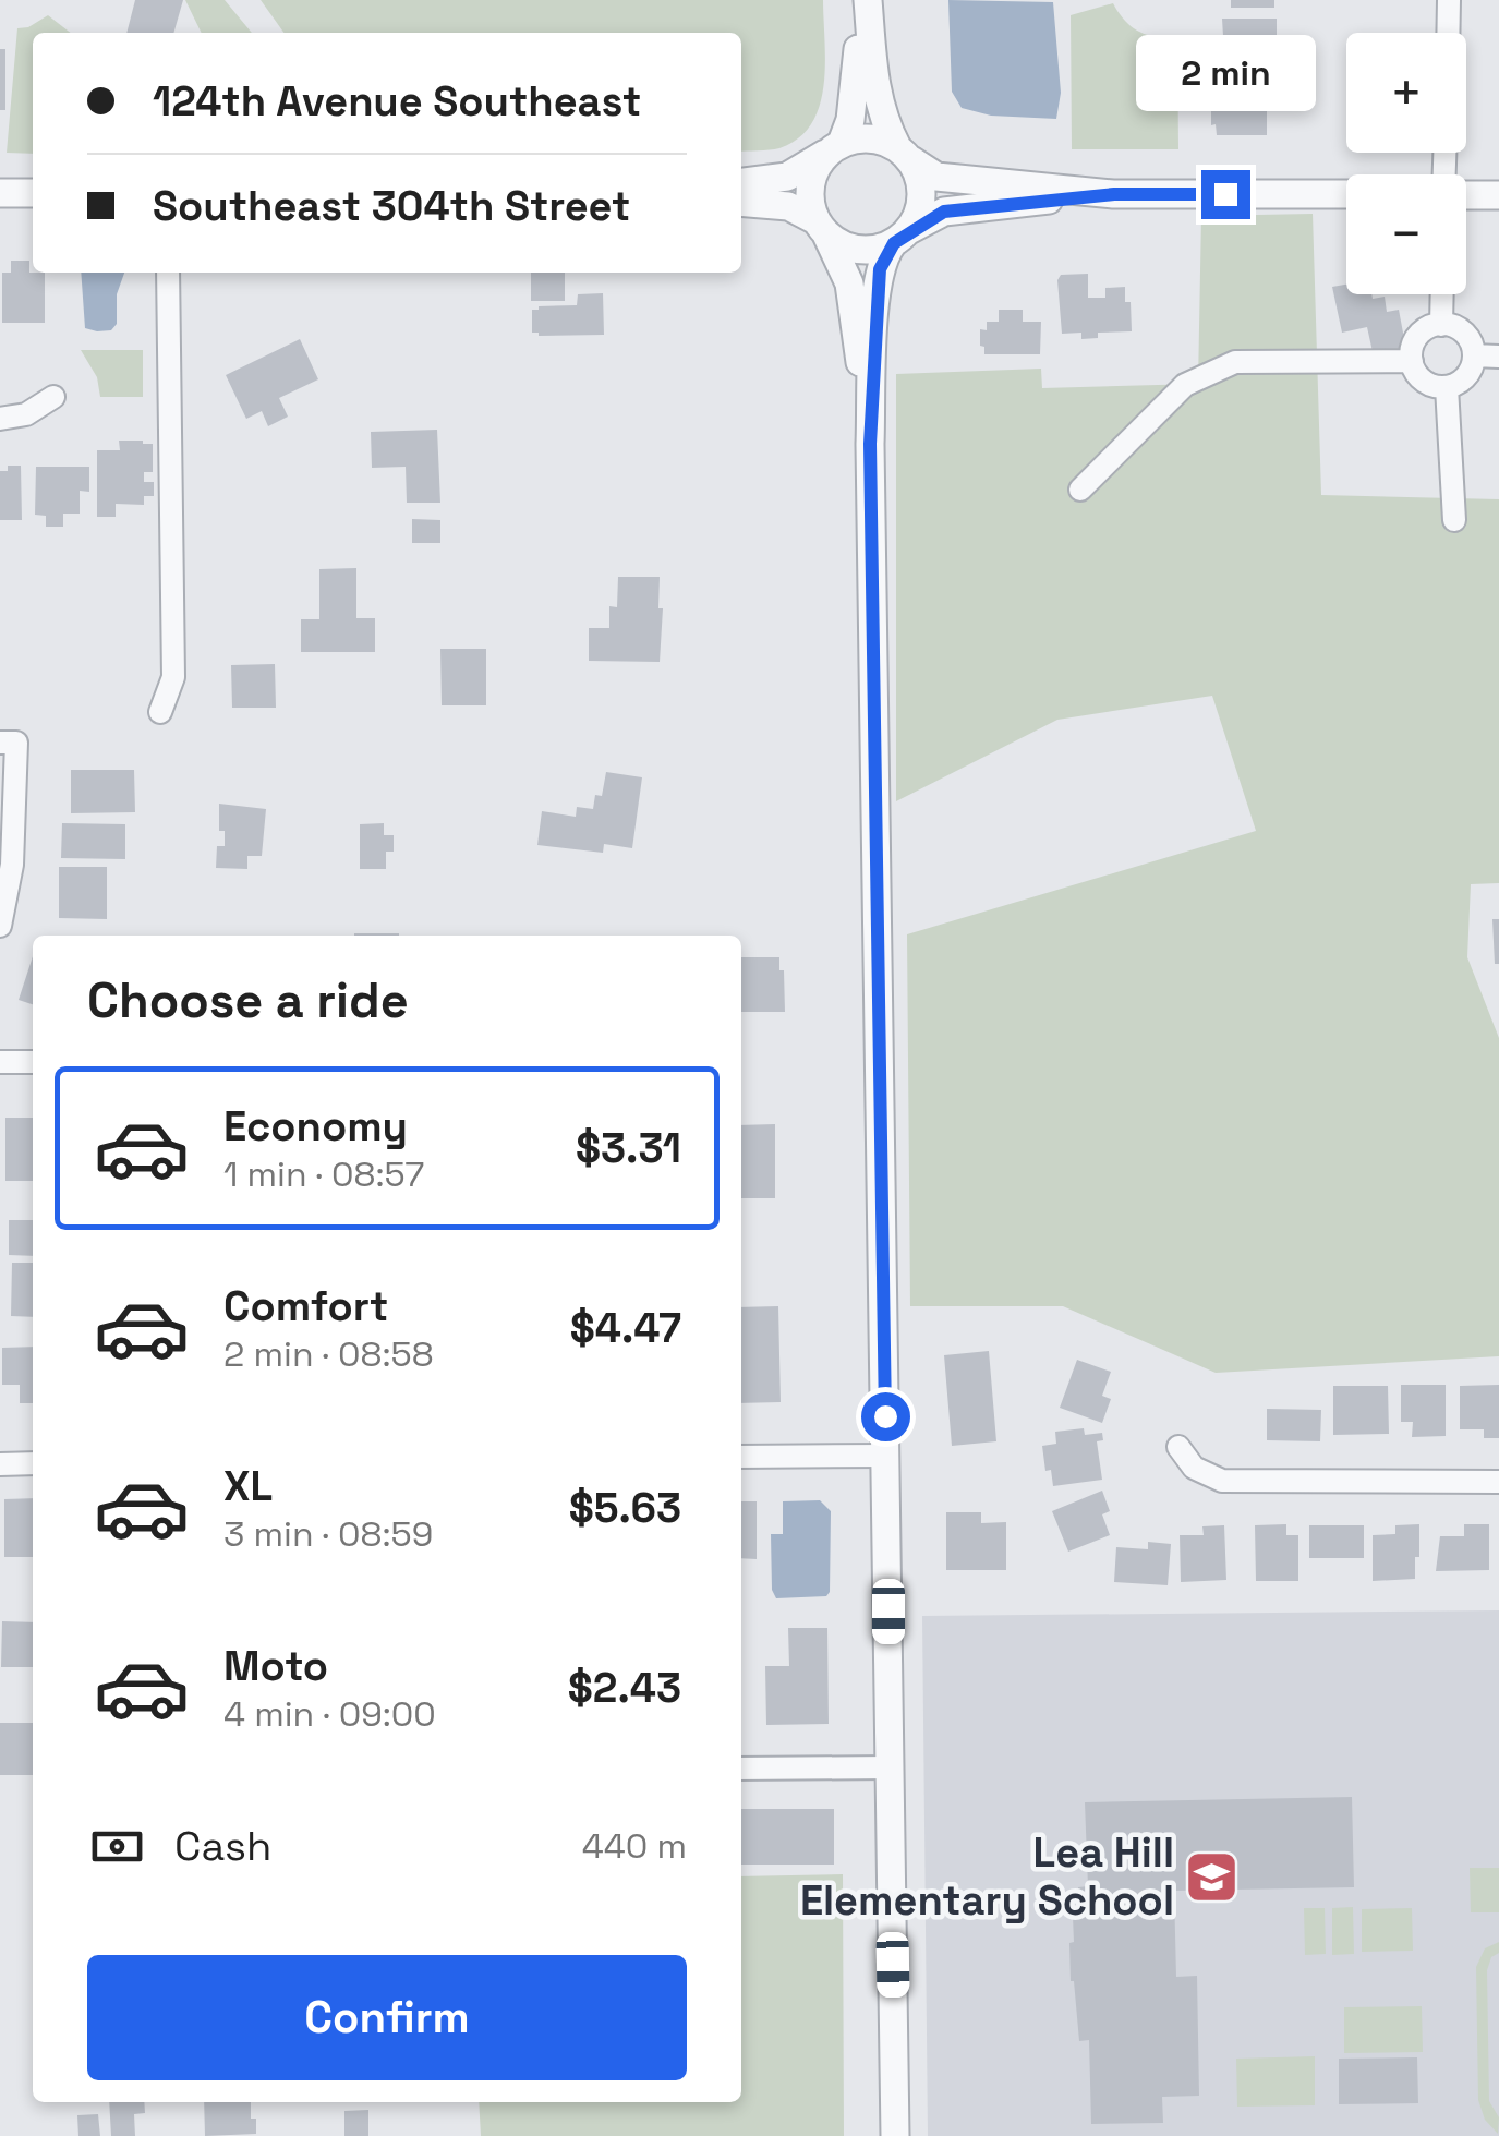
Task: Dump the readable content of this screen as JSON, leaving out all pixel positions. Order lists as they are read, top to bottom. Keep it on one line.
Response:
{"places":{"school or university":["Lea Hill Elementary School"]},"page":{"map_buttons":["+","−"],"banner":["124th Avenue Southeast","Southeast 304th Street"],"bubble":"2 min","heading":"Choose a ride","list":[{"name":"Economy","note":"1 min · 08:57","value":"$3.31"},{"name":"Comfort","note":"2 min · 08:58","value":"$4.47"},{"name":"XL","note":"3 min · 08:59","value":"$5.63"},{"name":"Moto","note":"4 min · 09:00","value":"$2.43"}],"pay":["Cash","440 m"],"buttons":"Confirm"}}
